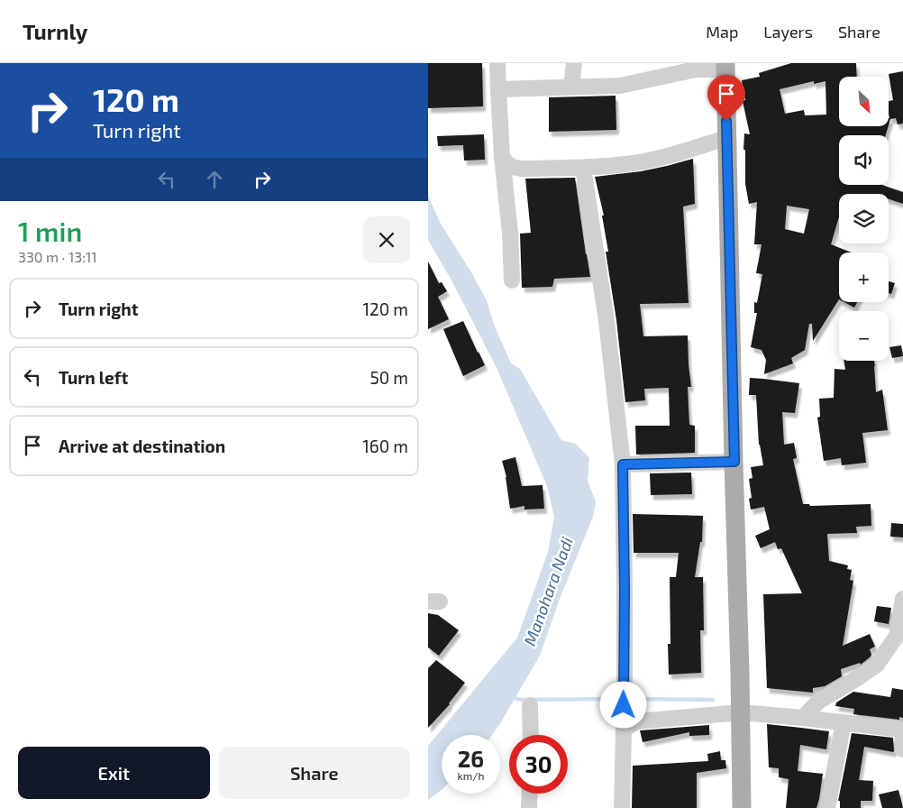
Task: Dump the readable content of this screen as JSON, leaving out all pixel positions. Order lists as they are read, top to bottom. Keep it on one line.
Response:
{"water":["Manohara Nadi"],"north":"bottom right","page":{"header":"Turnly","nav":["Map","Layers","Share"],"turn":["120 m","Turn right"],"map_buttons":["+","−"],"heading":["1 min","330 m · 13:11"],"list":[{"name":"Turn right","value":"120 m"},{"name":"Turn left","value":"50 m"},{"name":"Arrive at destination","value":"160 m"}],"speed":"26 km/h","limit":"30","buttons":["Exit","Share"]}}
